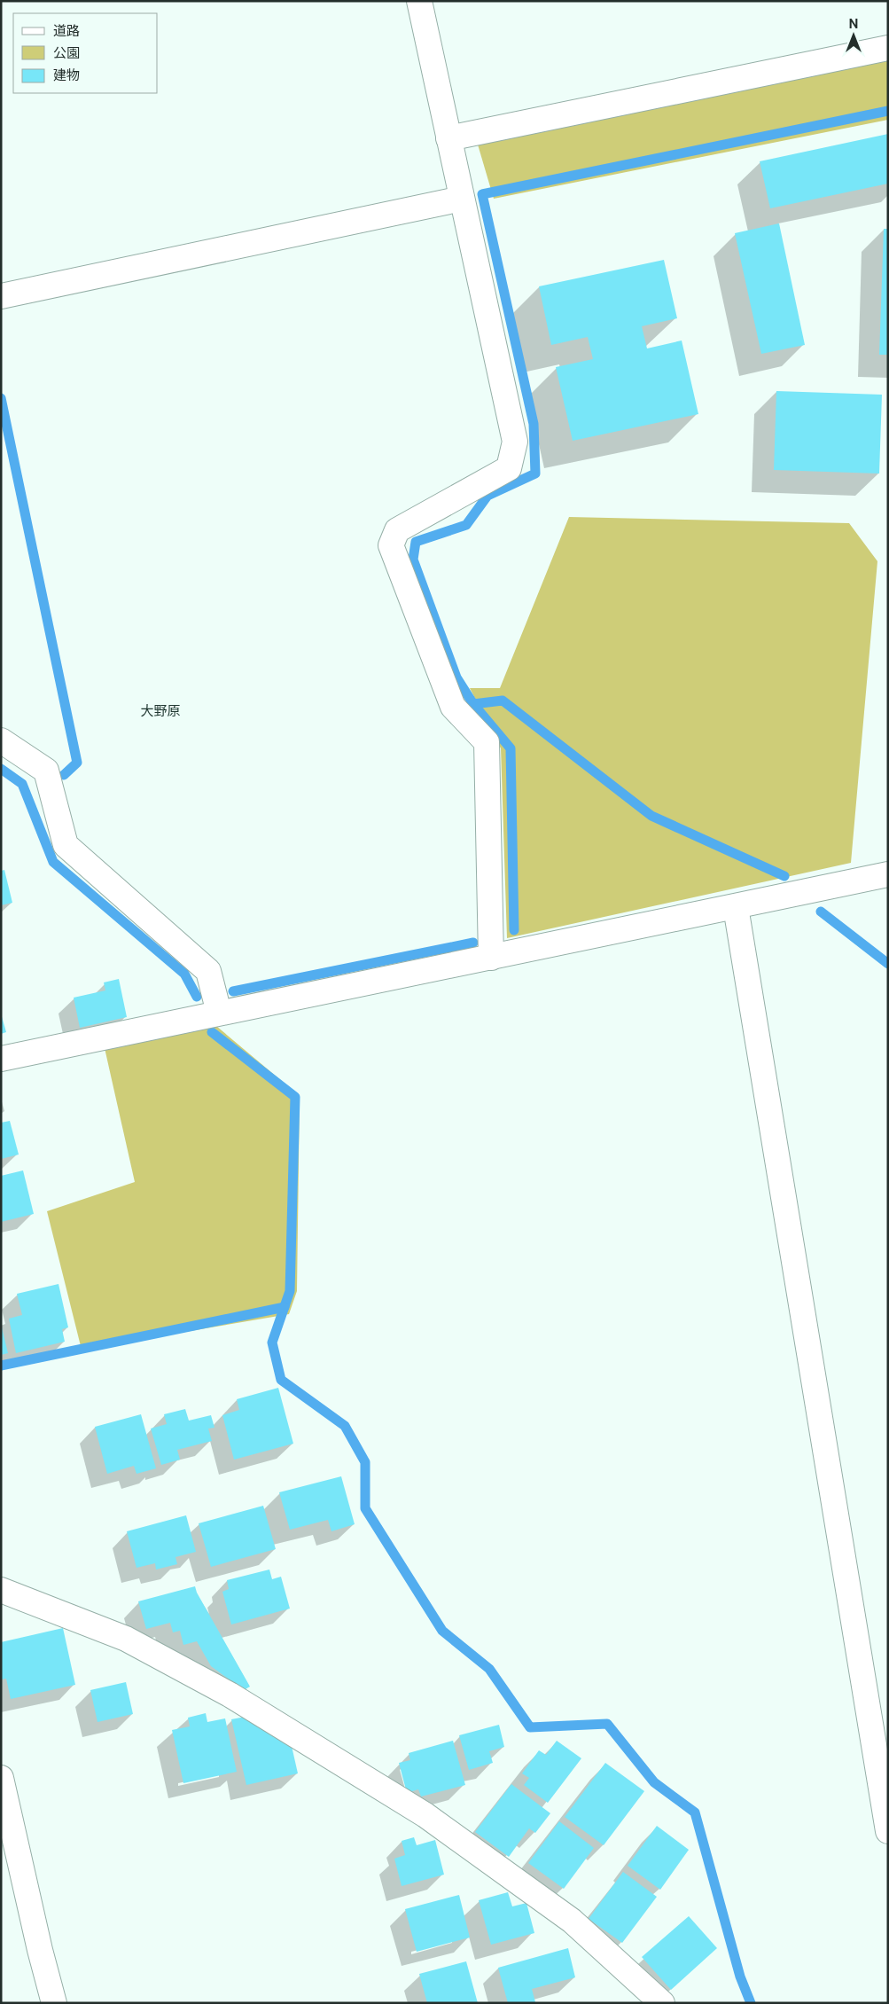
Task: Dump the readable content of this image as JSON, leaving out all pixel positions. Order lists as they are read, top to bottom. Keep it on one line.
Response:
{"districts":["大野原"],"legend":["道路","公園","建物"],"north":"top"}
